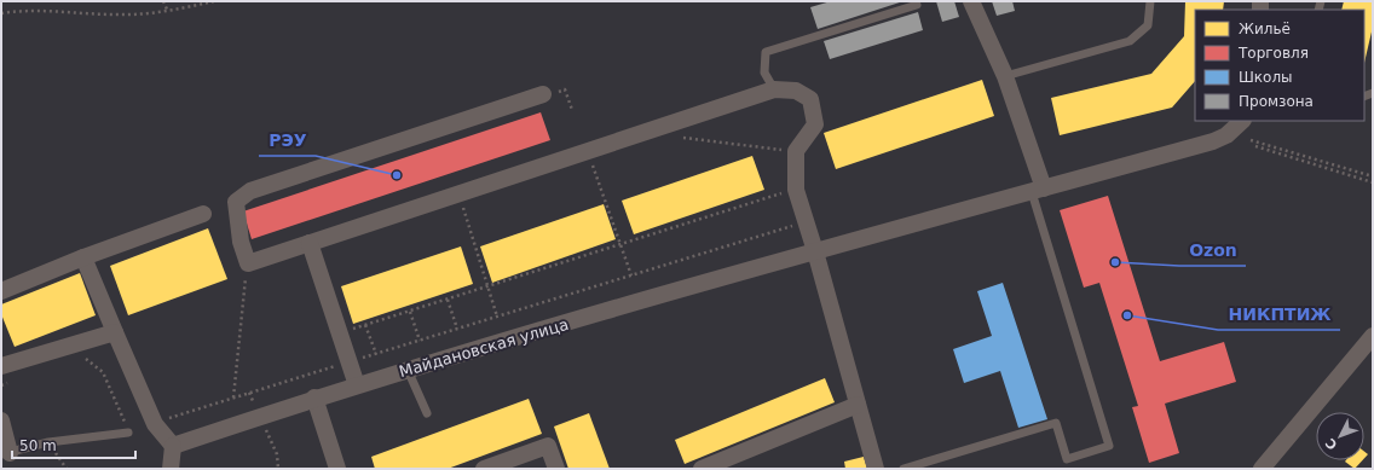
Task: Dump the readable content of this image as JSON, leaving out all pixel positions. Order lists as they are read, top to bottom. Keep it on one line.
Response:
{"streets":{"street":["Майдановская улица"]},"places":["РЭУ","Ozon","НИКПТИЖ"],"legend":["Жильё","Торговля","Школы","Промзона"],"scale_bar":"50 m","north":"bottom left"}
